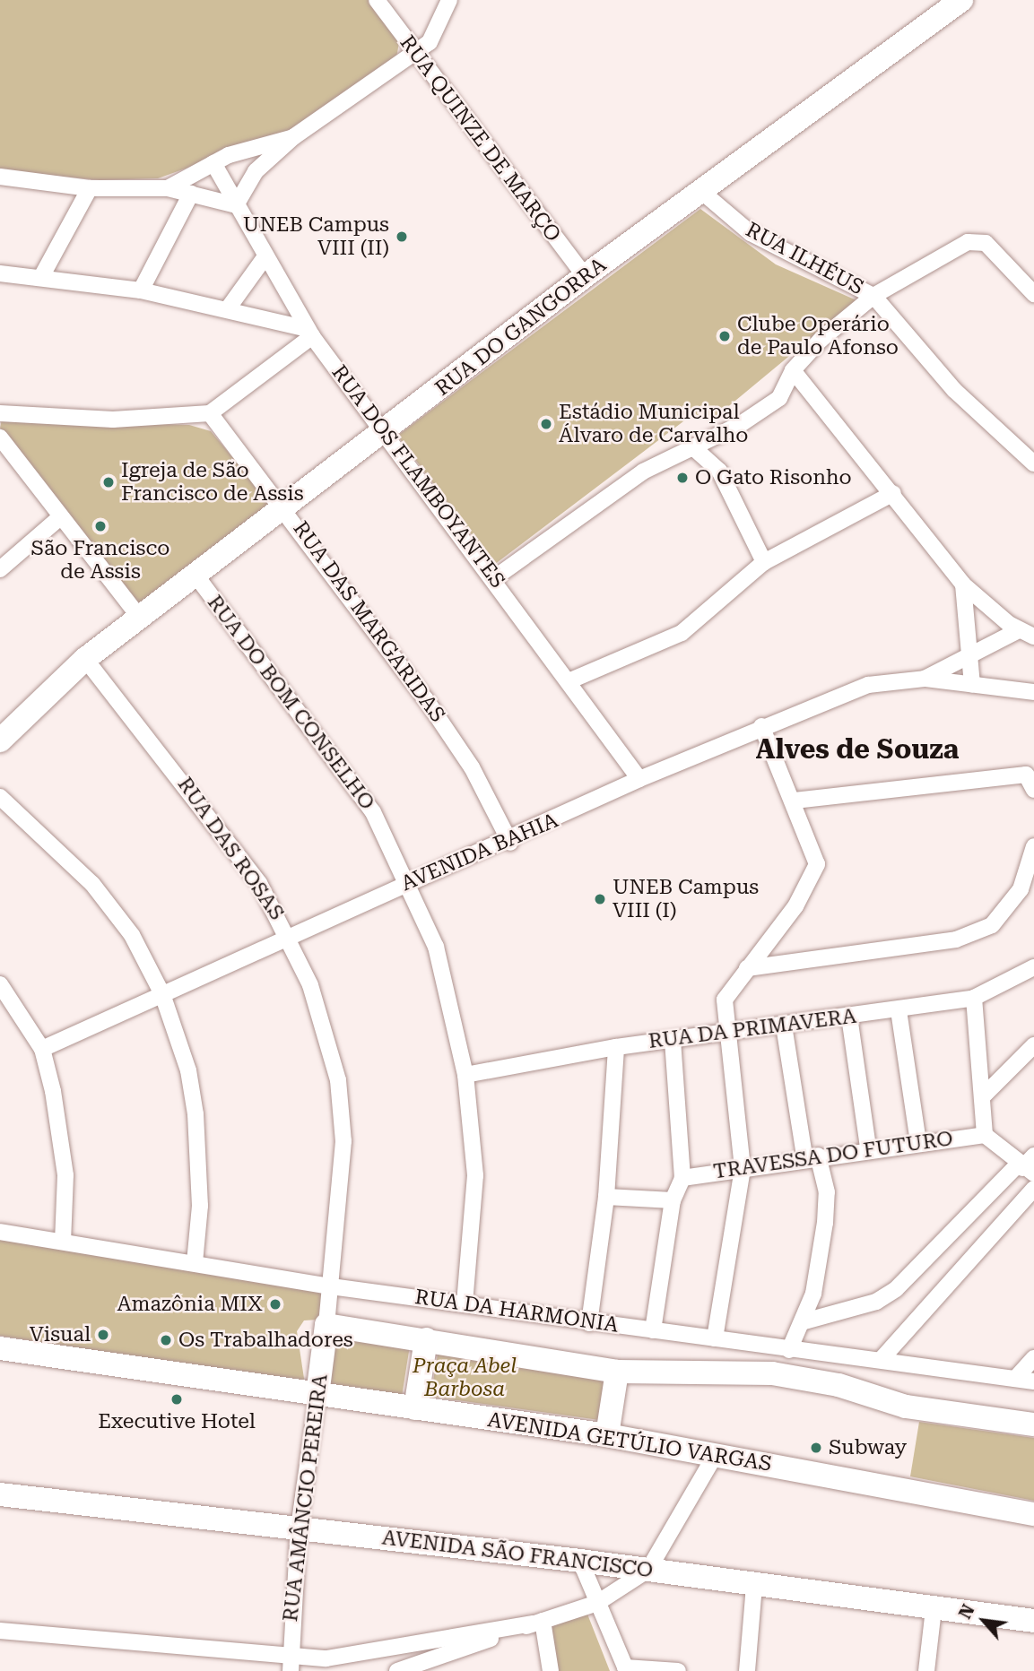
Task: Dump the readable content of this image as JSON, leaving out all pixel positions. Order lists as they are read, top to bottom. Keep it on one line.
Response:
{"streets":{"street":["RUA QUINZE DE MARÇO","RUA ILHÉUS","RUA DO GANGORRA","RUA DOS FLAMBOYANTES","RUA DAS MARGARIDAS","RUA DO BOM CONSELHO","RUA DAS ROSAS","AVENIDA BAHIA","RUA DA PRIMAVERA","TRAVESSA DO FUTURO","RUA DA HARMONIA","AVENIDA GETÚLIO VARGAS","RUA AMÂNCIO PEREIRA","AVENIDA SÃO FRANCISCO"]},"crossings":[["RUA QUINZE DE MARÇO","RUA DO GANGORRA"],["RUA ILHÉUS","RUA DO GANGORRA"],["RUA DO GANGORRA","RUA DOS FLAMBOYANTES"],["RUA DO GANGORRA","RUA DAS MARGARIDAS"],["RUA DO GANGORRA","RUA DO BOM CONSELHO"],["RUA DO GANGORRA","RUA DAS ROSAS"],["RUA DOS FLAMBOYANTES","AVENIDA BAHIA"],["RUA DAS MARGARIDAS","AVENIDA BAHIA"],["RUA DO BOM CONSELHO","AVENIDA BAHIA"],["RUA DO BOM CONSELHO","RUA DA PRIMAVERA"],["RUA DO BOM CONSELHO","RUA DA HARMONIA"],["RUA DAS ROSAS","AVENIDA BAHIA"],["RUA DAS ROSAS","RUA DA HARMONIA"],["RUA DAS ROSAS","RUA AMÂNCIO PEREIRA"],["AVENIDA GETÚLIO VARGAS","RUA AMÂNCIO PEREIRA"],["RUA AMÂNCIO PEREIRA","AVENIDA SÃO FRANCISCO"]],"districts":["Alves de Souza"],"parks":["Praça Abel Barbosa"],"places":["UNEB Campus VIII (II)","Clube Operário de Paulo Afonso","Estádio Municipal Álvaro de Carvalho","O Gato Risonho","Igreja de São Francisco de Assis","São Francisco de Assis","UNEB Campus VIII (I)","Amazônia MIX","Visual","Os Trabalhadores","Executive Hotel","Subway"],"north":"top left"}
